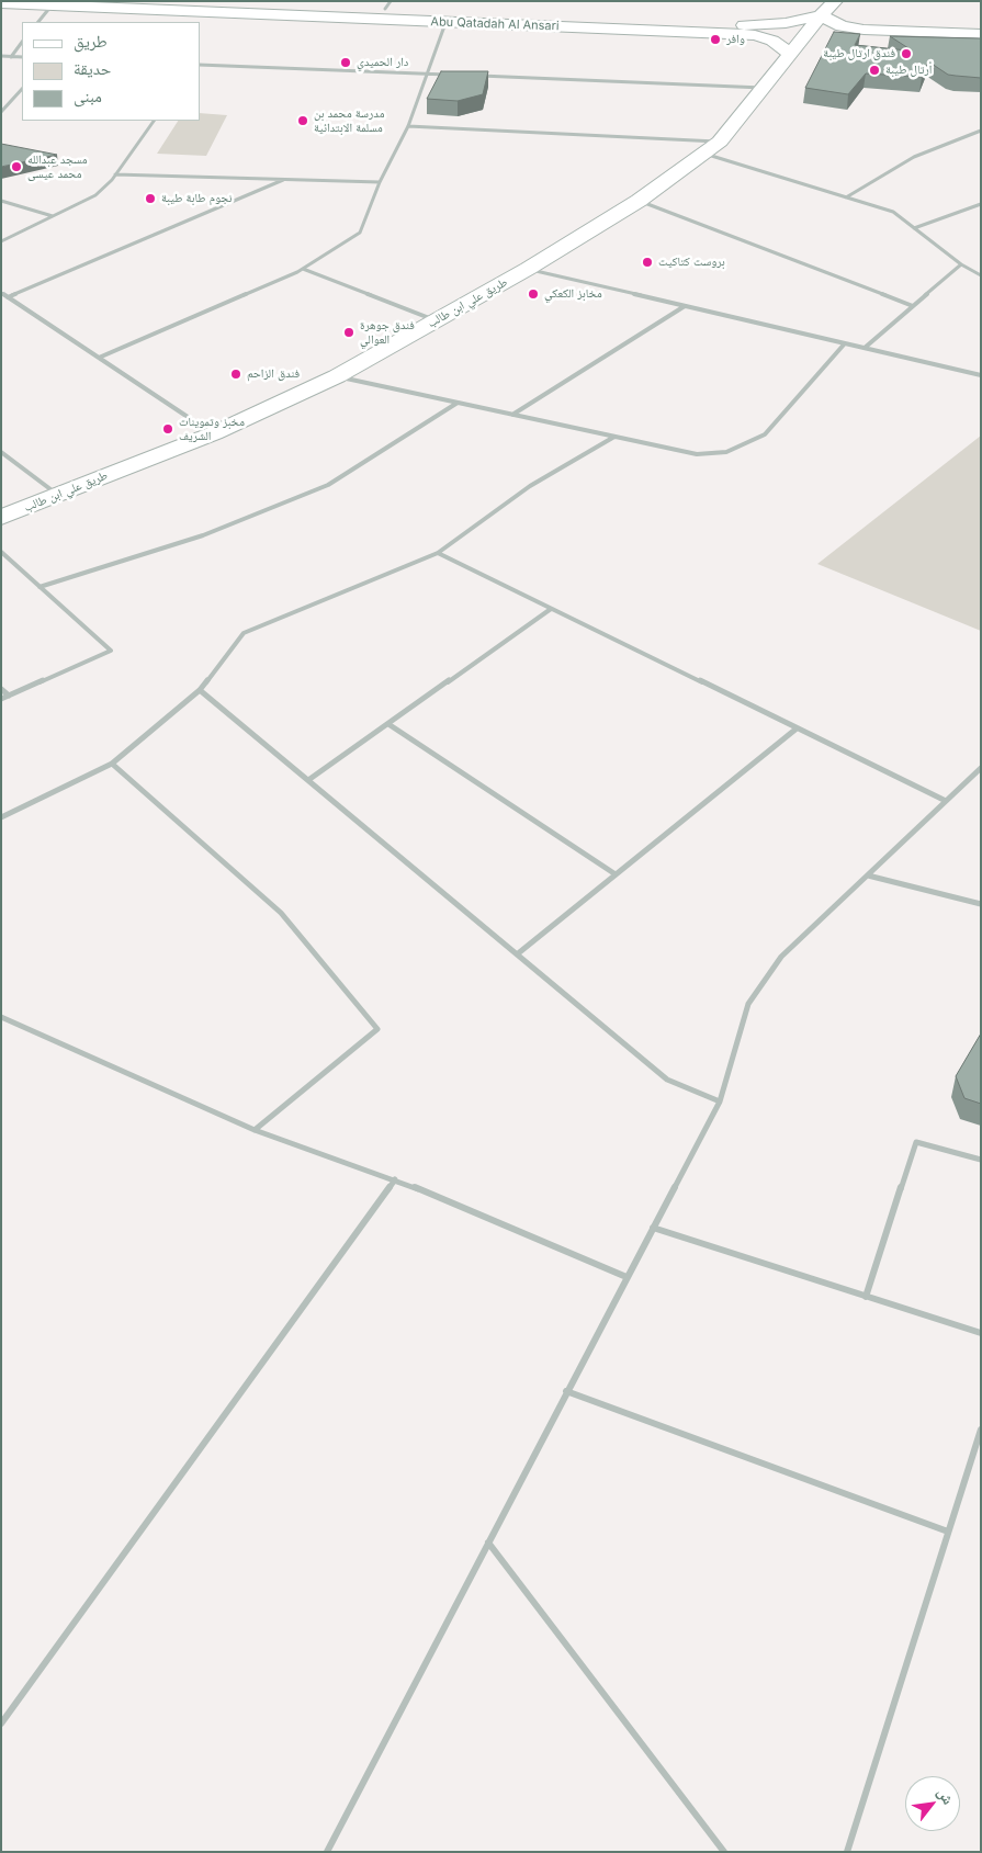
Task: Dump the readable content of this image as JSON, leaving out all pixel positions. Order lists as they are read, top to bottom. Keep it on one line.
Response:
{"streets":{"main road":["Abu Qatadah Al Ansari","طريق علي ابن طالب"]},"crossings":[["Abu Qatadah Al Ansari","طريق علي ابن طالب"]],"places":["وافر","فندق ارتال طيبة","دار الحميدي","أرتال طيبة","مدرسة محمد بن مسلمة الابتدائية","مسجد عبدالله محمد عيسى","نجوم طابة طيبة","بروست كتاكيت","مخابز الكعكي","فندق جوهرة العوالي","فندق الزاحم","مخبز وتموينات الشريف"],"legend":["طريق","حديقة","مبنى"],"north":"top right"}
